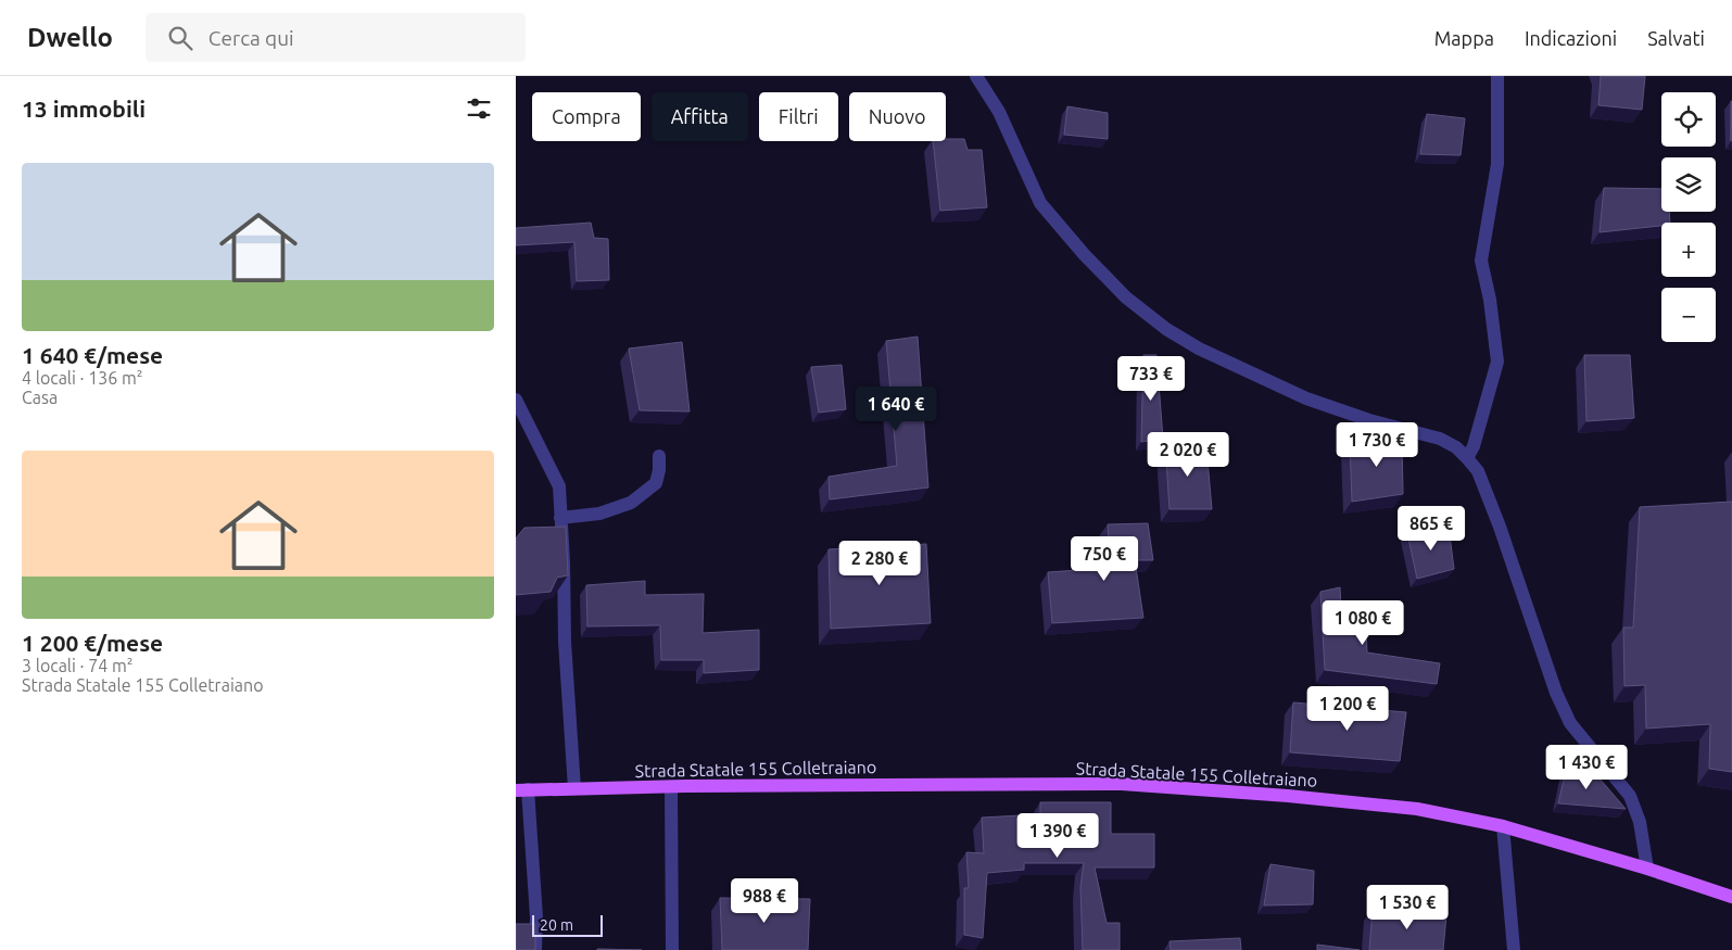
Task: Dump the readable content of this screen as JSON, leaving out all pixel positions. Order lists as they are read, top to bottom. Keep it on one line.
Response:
{"streets":{"main road":["Strada Statale 155 Colletraiano"]},"scale_bar":"20 m","page":{"header":"Dwello","search":"Cerca qui","nav":["Mappa","Indicazioni","Salvati"],"heading":"13 immobili","map_buttons":["+","−"],"chip":["Compra","Affitta","Filtri","Nuovo"],"list":[{"name":"1 640 €/mese","note":"4 locali · 136 m² · Casa"},{"name":"1 200 €/mese","note":"3 locali · 74 m² · Strada Statale 155 Colletraiano"}],"price":["733 €","1 640 €","1 730 €","2 020 €","865 €","750 €","2 280 €","1 080 €","1 200 €","1 430 €","1 390 €","988 €","1 530 €"],"scale":"20 m"}}
